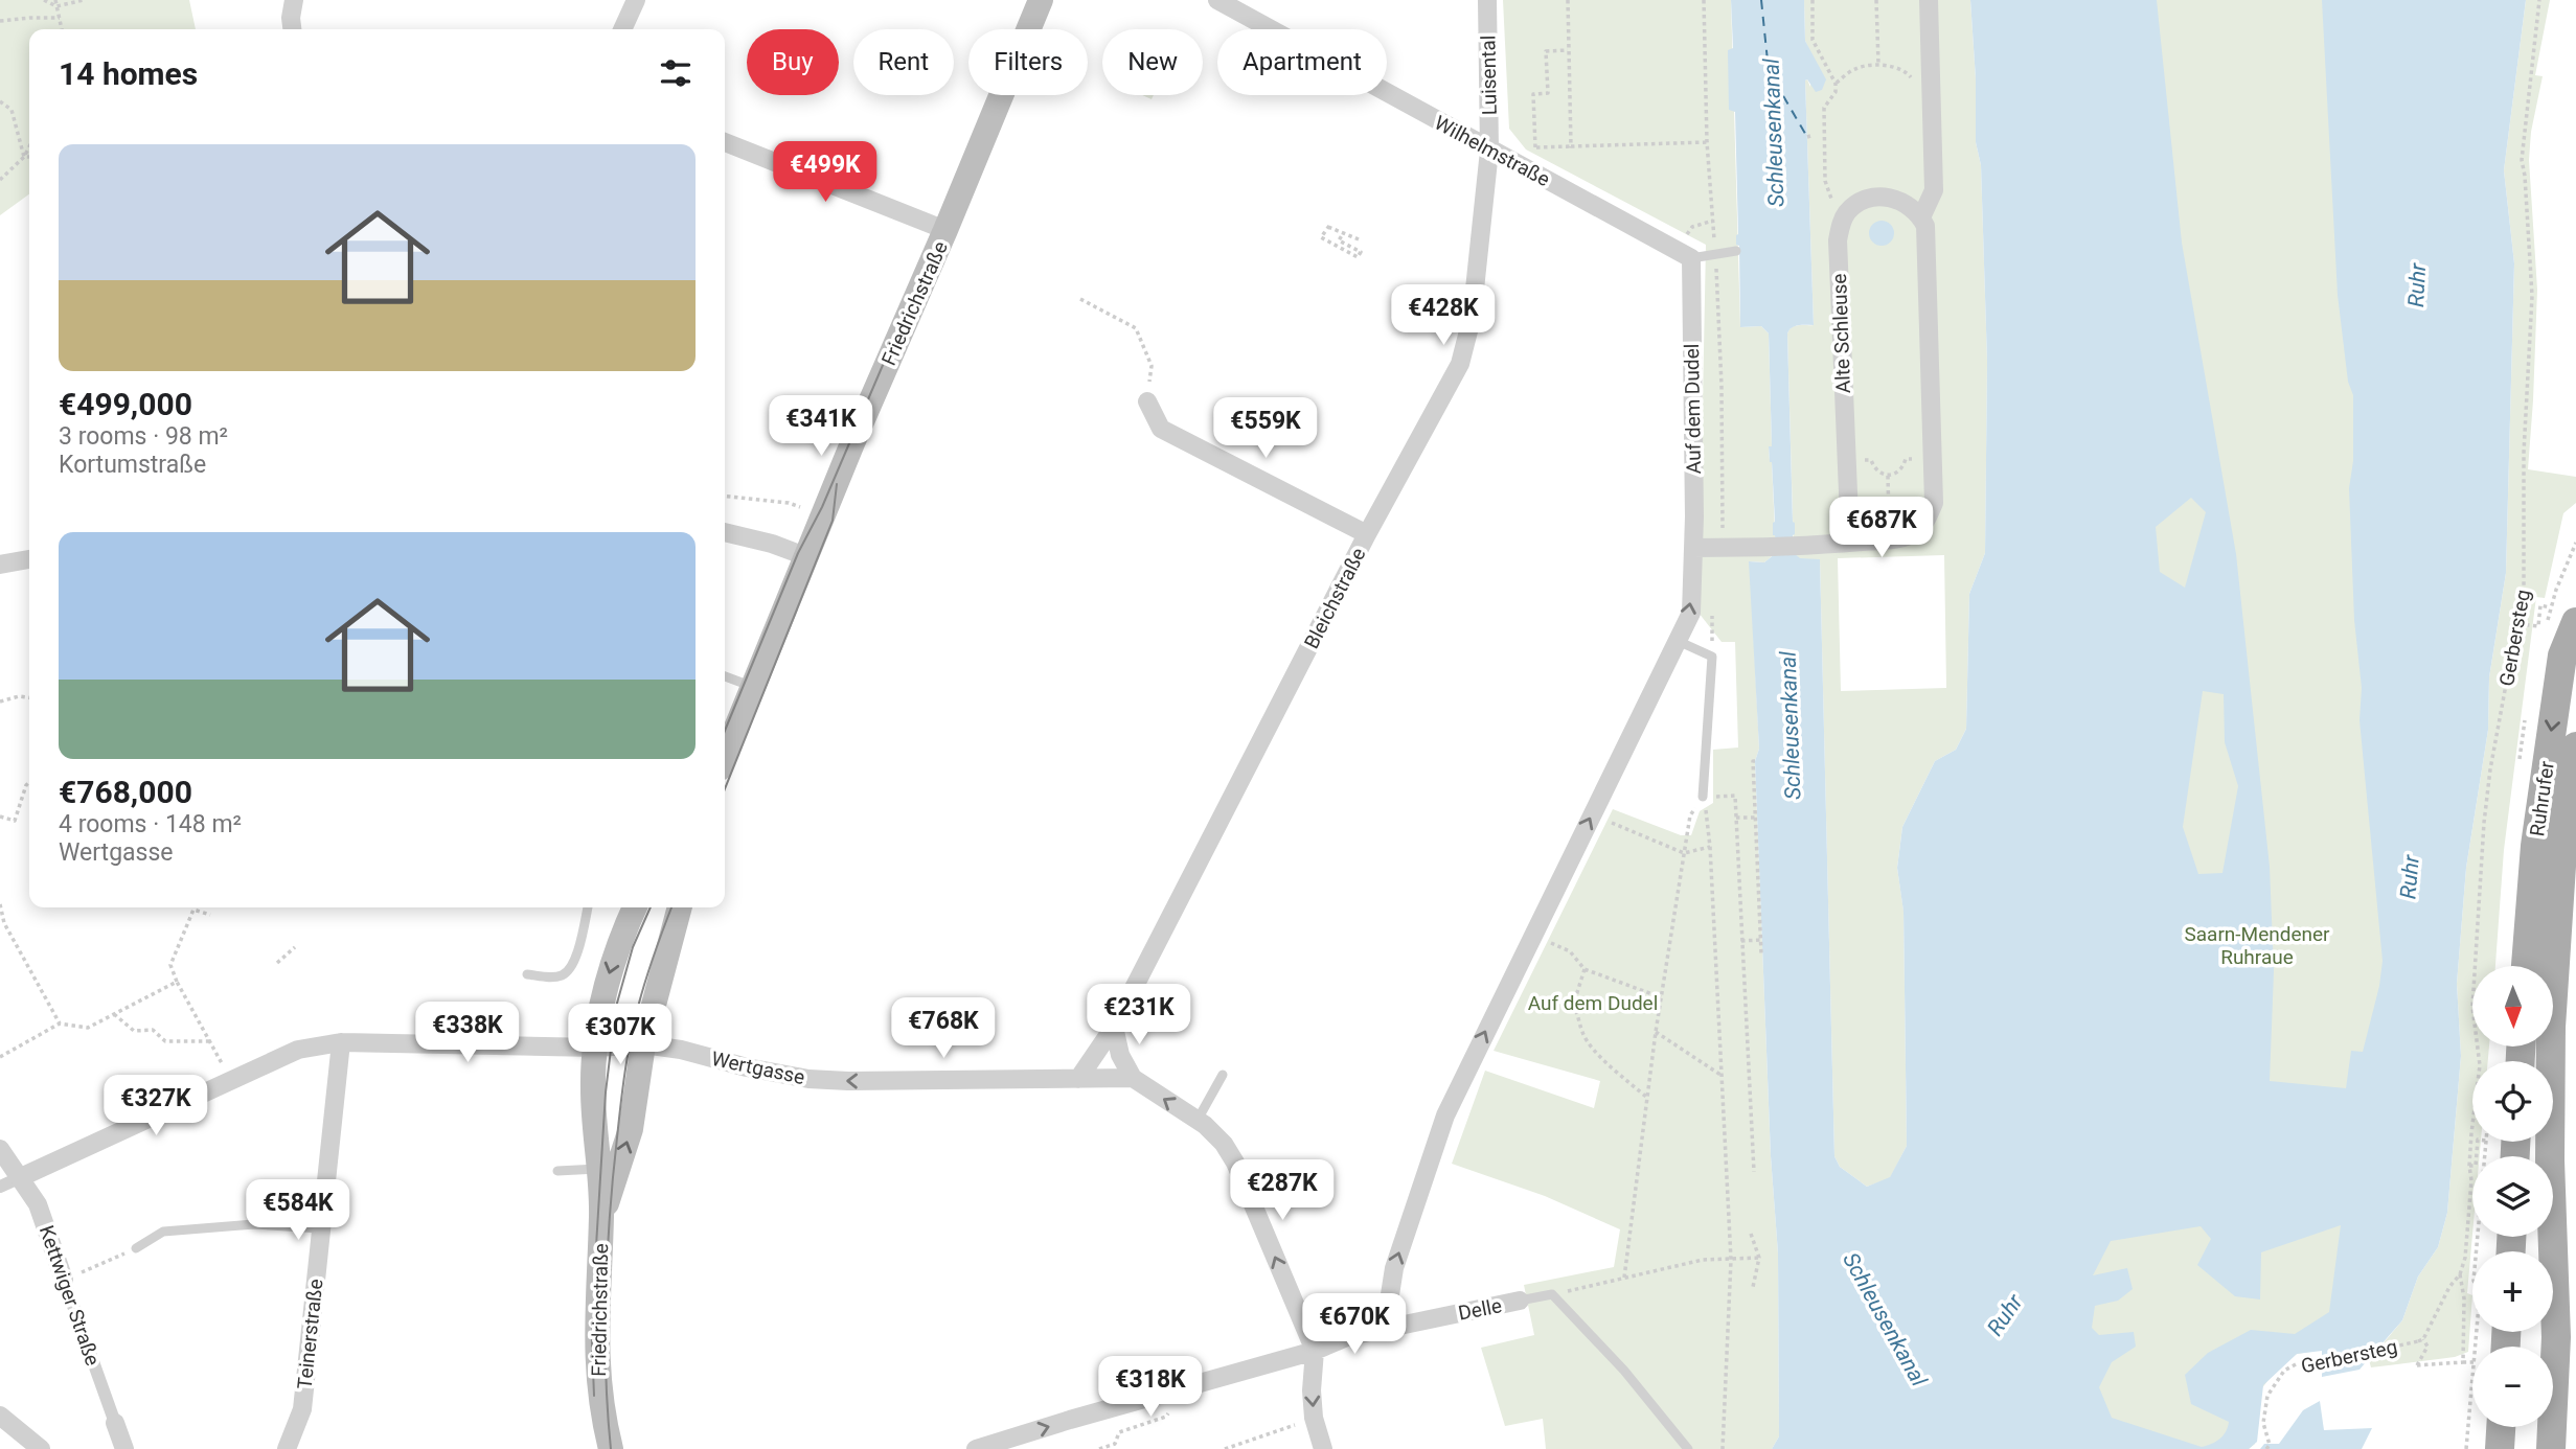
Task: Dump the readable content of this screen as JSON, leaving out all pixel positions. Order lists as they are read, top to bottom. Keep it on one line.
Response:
{"streets":{"main road":["Friedrichstraße","Ruhrufer"],"street":["Luisental","Wilhelmstraße","Alte Schleuse","Auf dem Dudel","Bleichstraße","Wertgasse","Kettwiger Straße","Delle","Teinerstraße"],"path":["Gerbersteg"]},"crossings":[["Luisental","Wilhelmstraße"],["Luisental","Bleichstraße"],["Wilhelmstraße","Auf dem Dudel"],["Wilhelmstraße","Bleichstraße"],["Friedrichstraße","Wertgasse"],["Auf dem Dudel","Delle"],["Bleichstraße","Wertgasse"],["Wertgasse","Kettwiger Straße"],["Wertgasse","Teinerstraße"]],"one_way":["Auf dem Dudel","Wertgasse","Delle"],"water":["Schleusenkanal","Ruhr"],"parks":["Saarn-Mendener Ruhraue","Auf dem Dudel"],"north":"bottom","page":{"chip":["Buy","Rent","Filters","New","Apartment"],"heading":"14 homes","list":[{"name":"€499,000","note":"3 rooms · 98 m² · Kortumstraße"},{"name":"€768,000","note":"4 rooms · 148 m² · Wertgasse"}],"price":["€499K","€428K","€341K","€559K","€687K","€231K","€768K","€338K","€307K","€327K","€287K","€584K","€670K","€318K"],"map_buttons":["+","−"]}}
